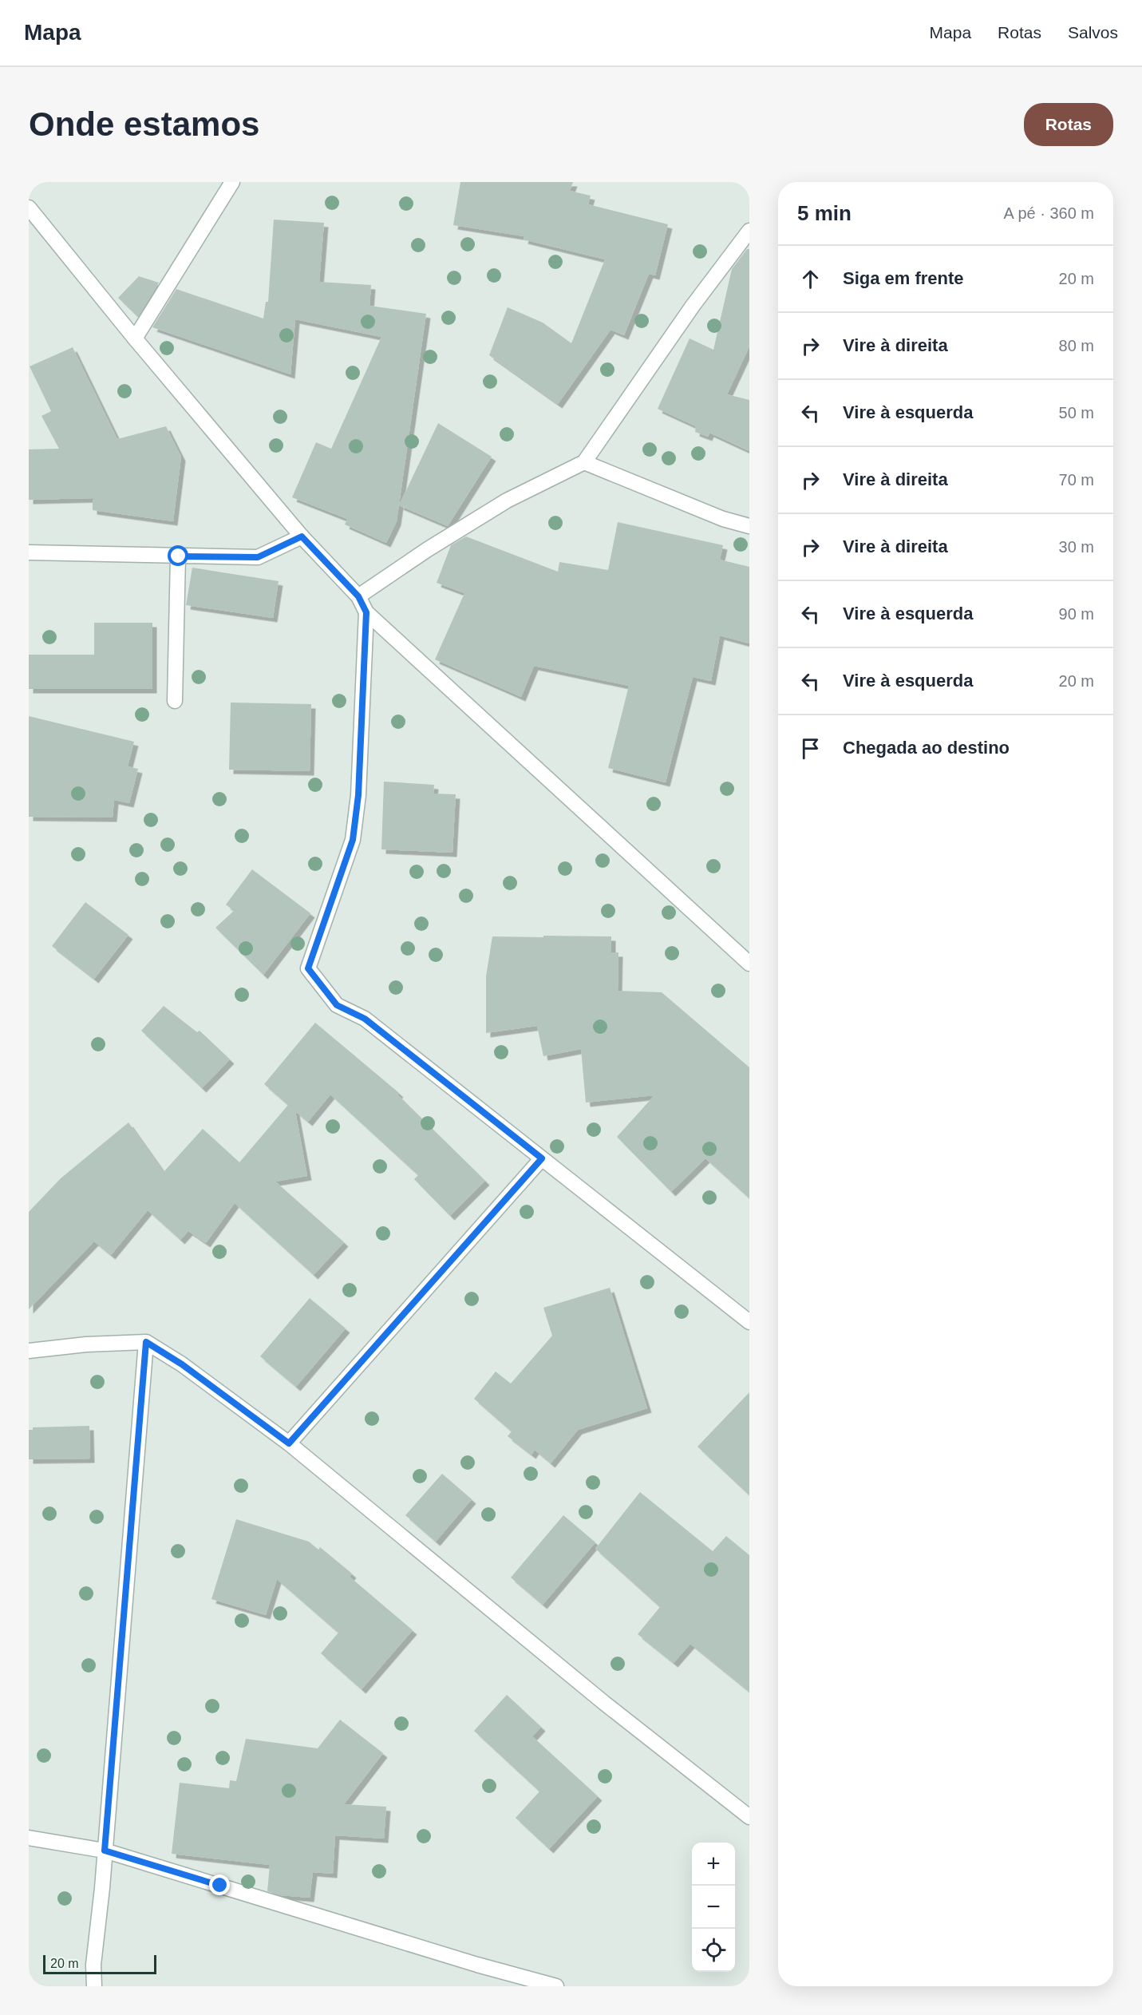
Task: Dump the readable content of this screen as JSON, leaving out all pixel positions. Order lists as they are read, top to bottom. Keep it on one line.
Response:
{"scale_bar":"20 m","page":{"header":"Mapa","nav":["Mapa","Rotas","Salvos"],"buttons":"Rotas","title":"Onde estamos","heading":["5 min","A pé · 360 m"],"list":[["Siga em frente","20 m"],["Vire à direita","80 m"],["Vire à esquerda","50 m"],["Vire à direita","70 m"],["Vire à direita","30 m"],["Vire à esquerda","90 m"],["Vire à esquerda","20 m"],"Chegada ao destino"],"map_buttons":["+","−"],"scale":"20 m"}}
